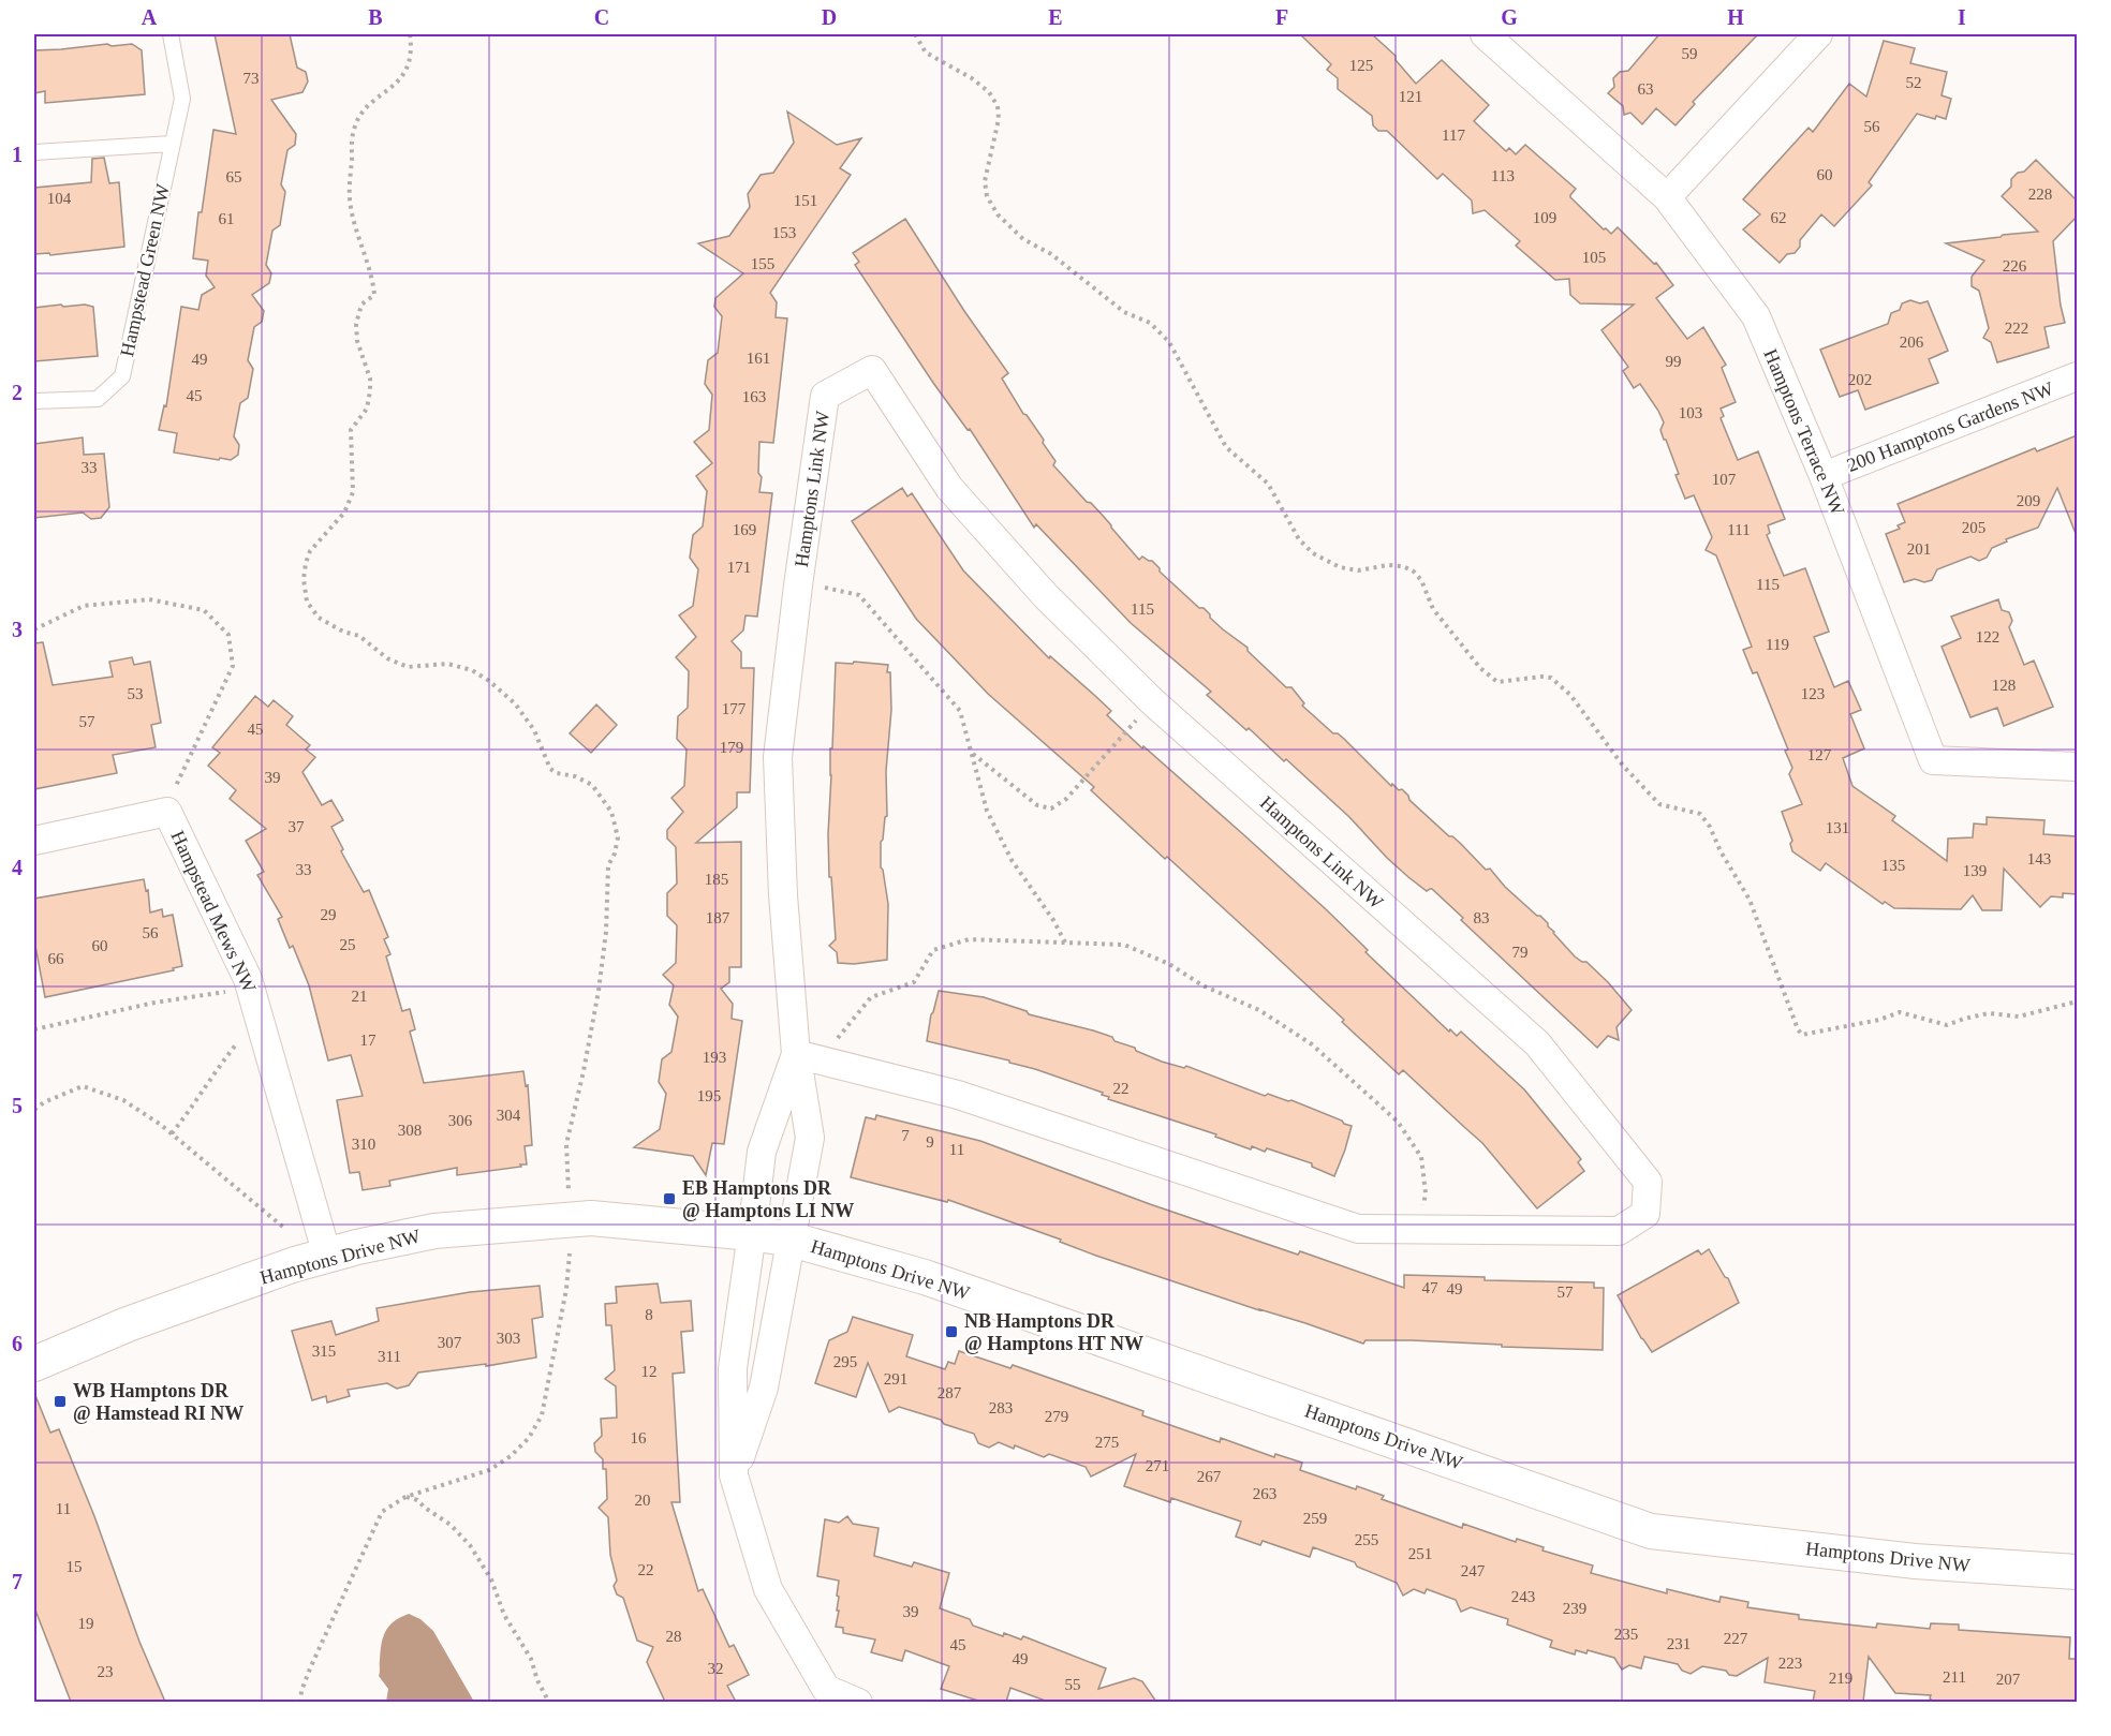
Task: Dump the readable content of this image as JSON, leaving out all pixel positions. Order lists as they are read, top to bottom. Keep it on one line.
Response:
{"streets":{"street":["200 Hamptons Gardens NW","Hamptons Terrace NW","Hamptons Link NW","Hampstead Mews NW","Hamptons Drive NW"],"lane":["Hampstead Green NW"]},"crossings":[["200 Hamptons Gardens NW","Hamptons Terrace NW"],["Hamptons Link NW","Hamptons Drive NW"],["Hampstead Mews NW","Hamptons Drive NW"]],"places":{"transit":["EB Hamptons DR @ Hamptons LI NW","NB Hamptons DR @ Hamptons HT NW","WB Hamptons DR @ Hamstead RI NW"]},"house_numbers":["59","125","73","52","63","121","56","117","60","113","65","228","104","151","109","62","61","153","105","155","226","222","206","161","49","99","202","45","163","103","33","107","209","205","169","111","201","171","115","115","122","119","128","53","123","177","57","45","179","127","39","37","131","143","135","33","139","185","29","187","83","56","25","60","79","66","21","17","193","22","195","304","306","308","7","9","310","11","47","49","57","8","303","307","315","311","295","12","291","287","283","279","16","275","271","267","263","20","11","259","255","251","15","22","247","243","239","39","19","235","28","227","231","45","49","223","32","23","211","219","207","55"],"grid":{"columns":["A","B","C","D","E","F","G","H","I"],"rows":["1","2","3","4","5","6","7"]}}
